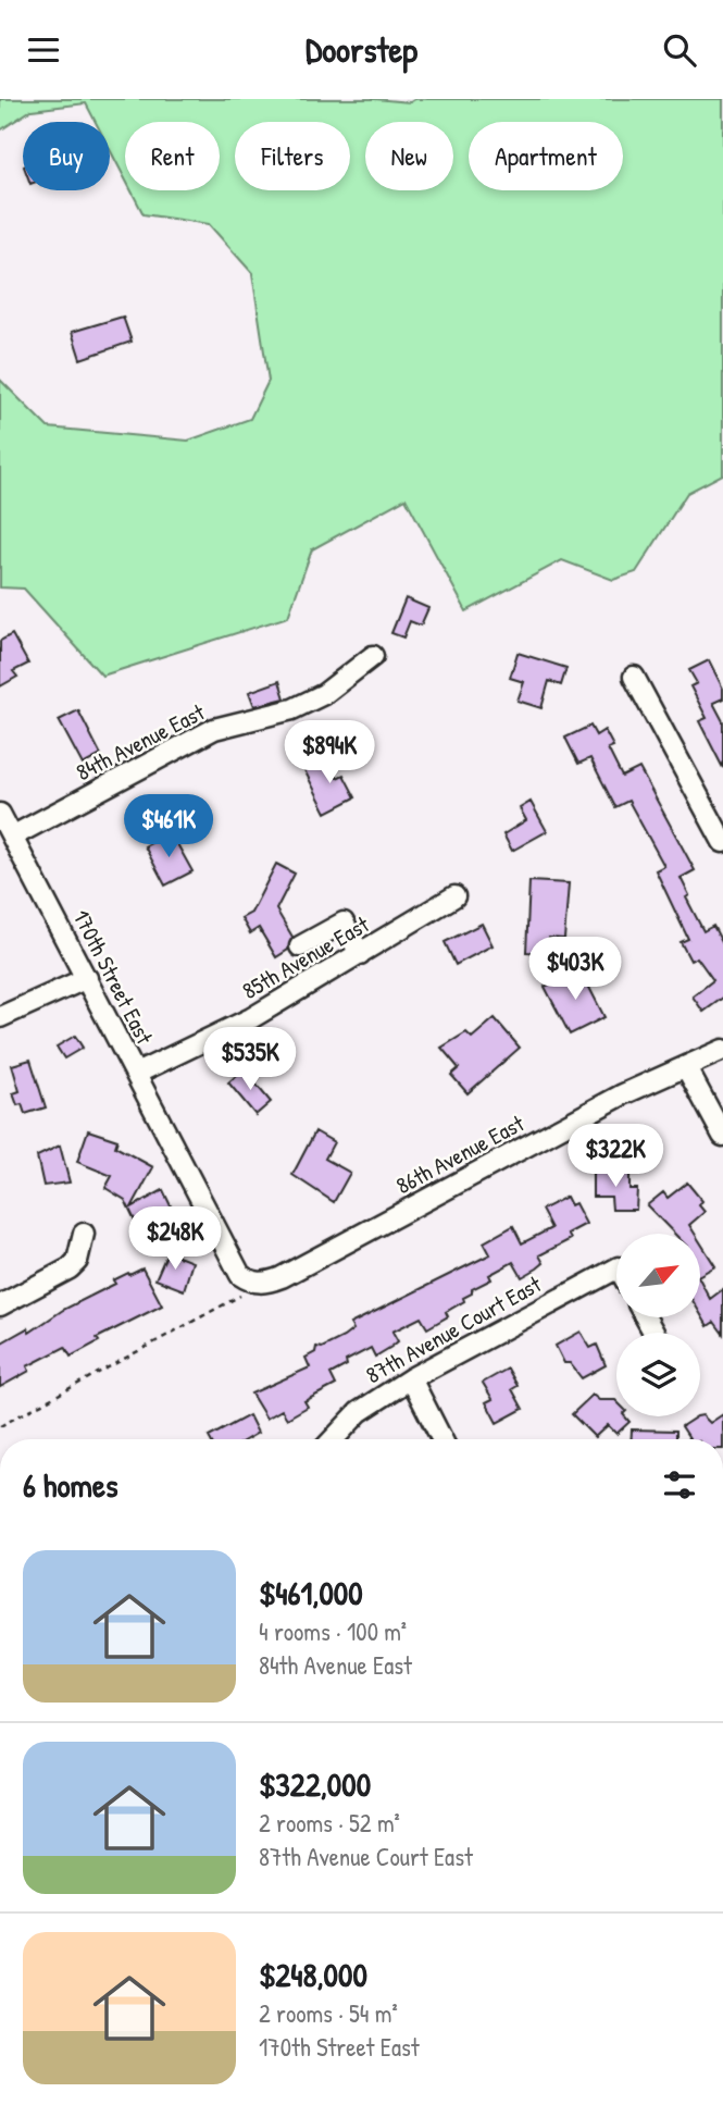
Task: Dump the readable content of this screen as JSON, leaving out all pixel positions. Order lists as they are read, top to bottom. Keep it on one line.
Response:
{"streets":{"street":["84th Avenue East","85th Avenue East","170th Street East","86th Avenue East","87th Avenue Court East"]},"crossings":[["84th Avenue East","170th Street East"],["85th Avenue East","170th Street East"],["170th Street East","86th Avenue East"]],"north":"top right","page":{"header":"Doorstep","chip":["Buy","Rent","Filters","New","Apartment"],"price":["$894K","$461K","$403K","$535K","$322K","$248K"],"heading":"6 homes","list":[{"name":"$461,000","note":"4 rooms · 100 m² · 84th Avenue East"},{"name":"$322,000","note":"2 rooms · 52 m² · 87th Avenue Court East"},{"name":"$248,000","note":"2 rooms · 54 m² · 170th Street East"}]}}
